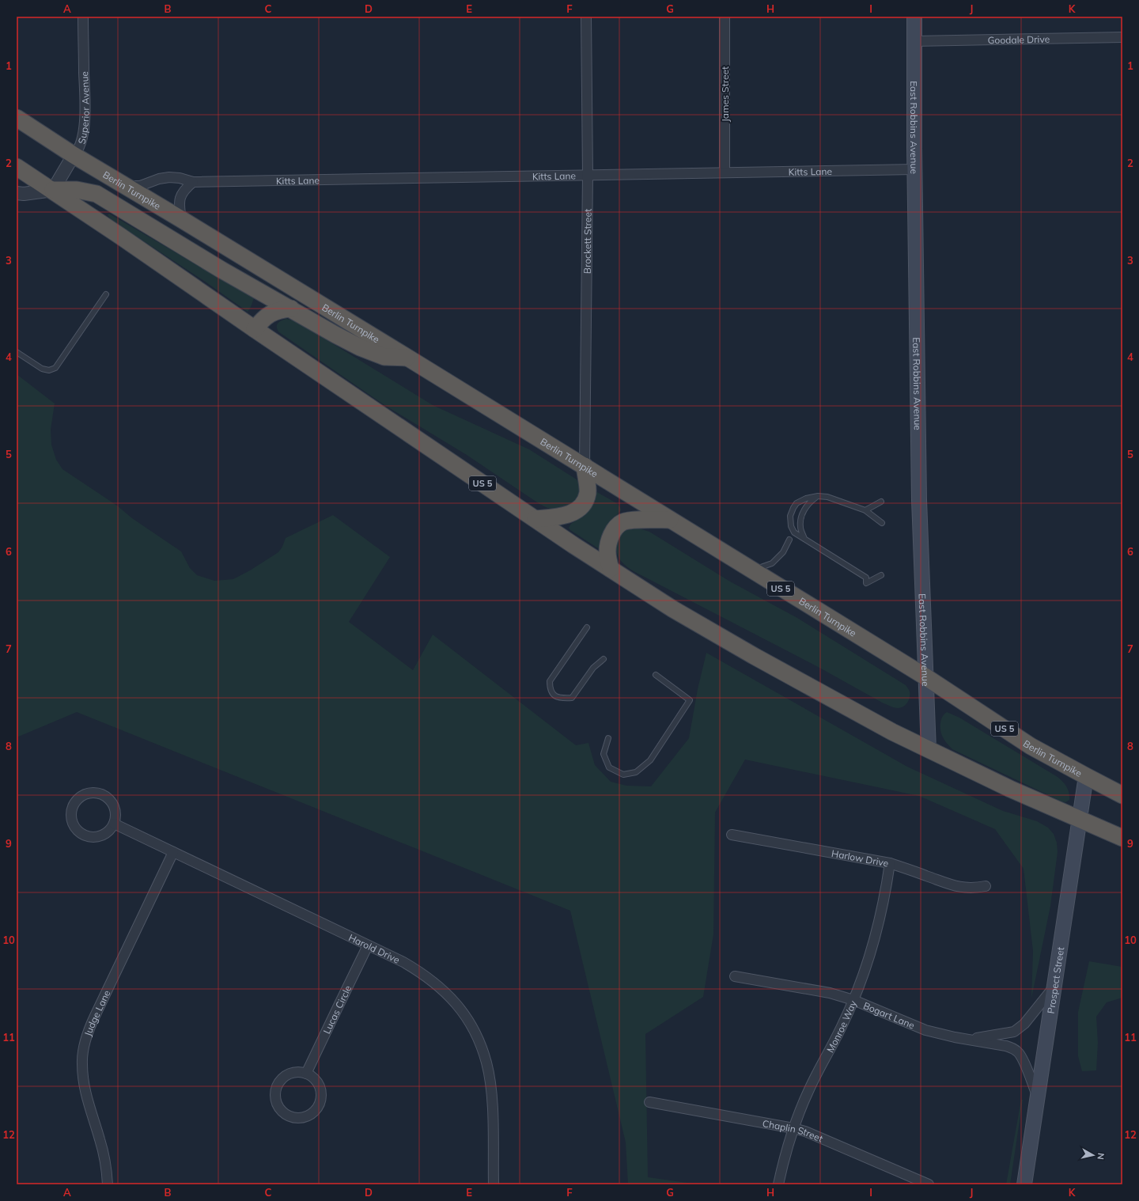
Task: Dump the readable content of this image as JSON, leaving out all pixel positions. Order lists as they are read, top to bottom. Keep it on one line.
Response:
{"streets":{"highway":["Berlin Turnpike","US 5"],"main road":["East Robbins Avenue","Prospect Street"],"street":["Goodale Drive","James Street","Superior Avenue","Kitts Lane","Brockett Street","Harlow Drive","Harold Drive","Lucas Circle","Judge Lane","Bogart Lane","Monroe Way","Chaplin Street"]},"crossings":[["Goodale Drive","East Robbins Avenue"],["James Street","Kitts Lane"],["Superior Avenue","Berlin Turnpike"],["Superior Avenue","US 5"],["East Robbins Avenue","Kitts Lane"],["East Robbins Avenue","Berlin Turnpike"],["East Robbins Avenue","US 5"],["Kitts Lane","Berlin Turnpike"],["Kitts Lane","Brockett Street"],["Berlin Turnpike","Brockett Street"],["Berlin Turnpike","Prospect Street"],["US 5","Prospect Street"],["Harlow Drive","Monroe Way"],["Harold Drive","Lucas Circle"],["Harold Drive","Judge Lane"],["Prospect Street","Bogart Lane"],["Bogart Lane","Monroe Way"],["Monroe Way","Chaplin Street"]],"north":"right","grid":{"columns":["A","B","C","D","E","F","G","H","I","J","K"],"rows":["1","2","3","4","5","6","7","8","9","10","11","12"]}}
